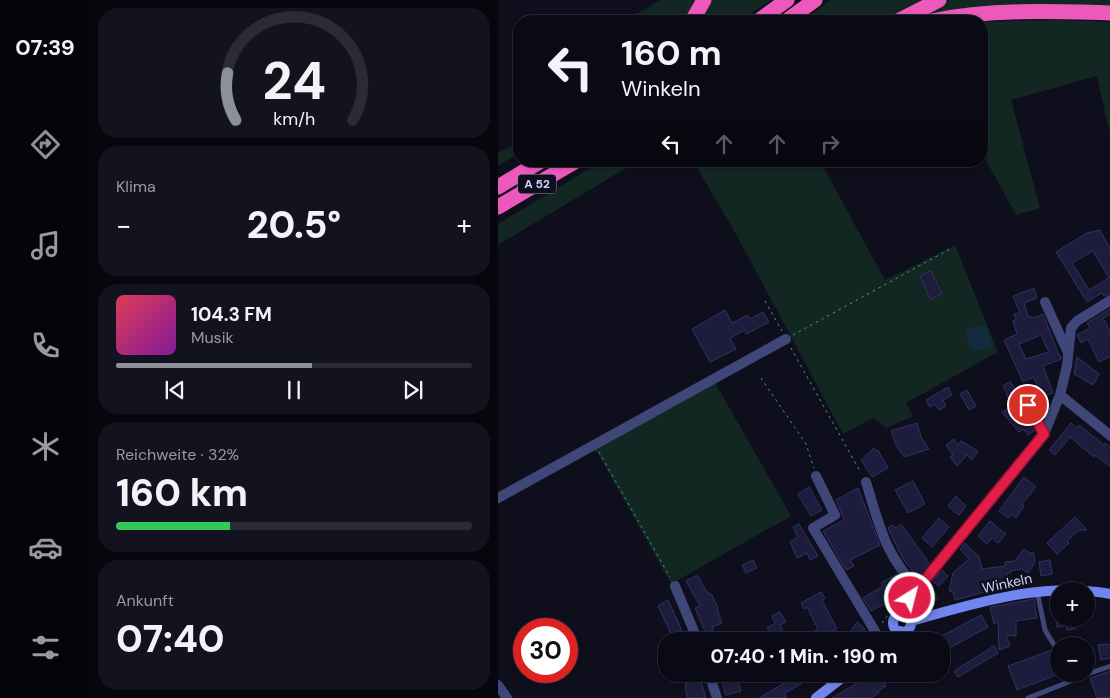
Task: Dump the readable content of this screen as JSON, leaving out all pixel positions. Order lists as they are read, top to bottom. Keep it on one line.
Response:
{"streets":{"highway":["A 52"],"street":["Winkeln"]},"page":{"tabs":"07:39","turn":["160 m","Winkeln"],"tile":["Klima",["Reichweite · 32%","160 km"],["Ankunft","07:40"]],"heat":["−","20.5°","+"],"song":["104.3 FM","Musik"],"map_buttons":["+","−"],"limit":"30","trip":"07:40 · 1 Min. · 190 m","gauge":["24","km/h"]}}
